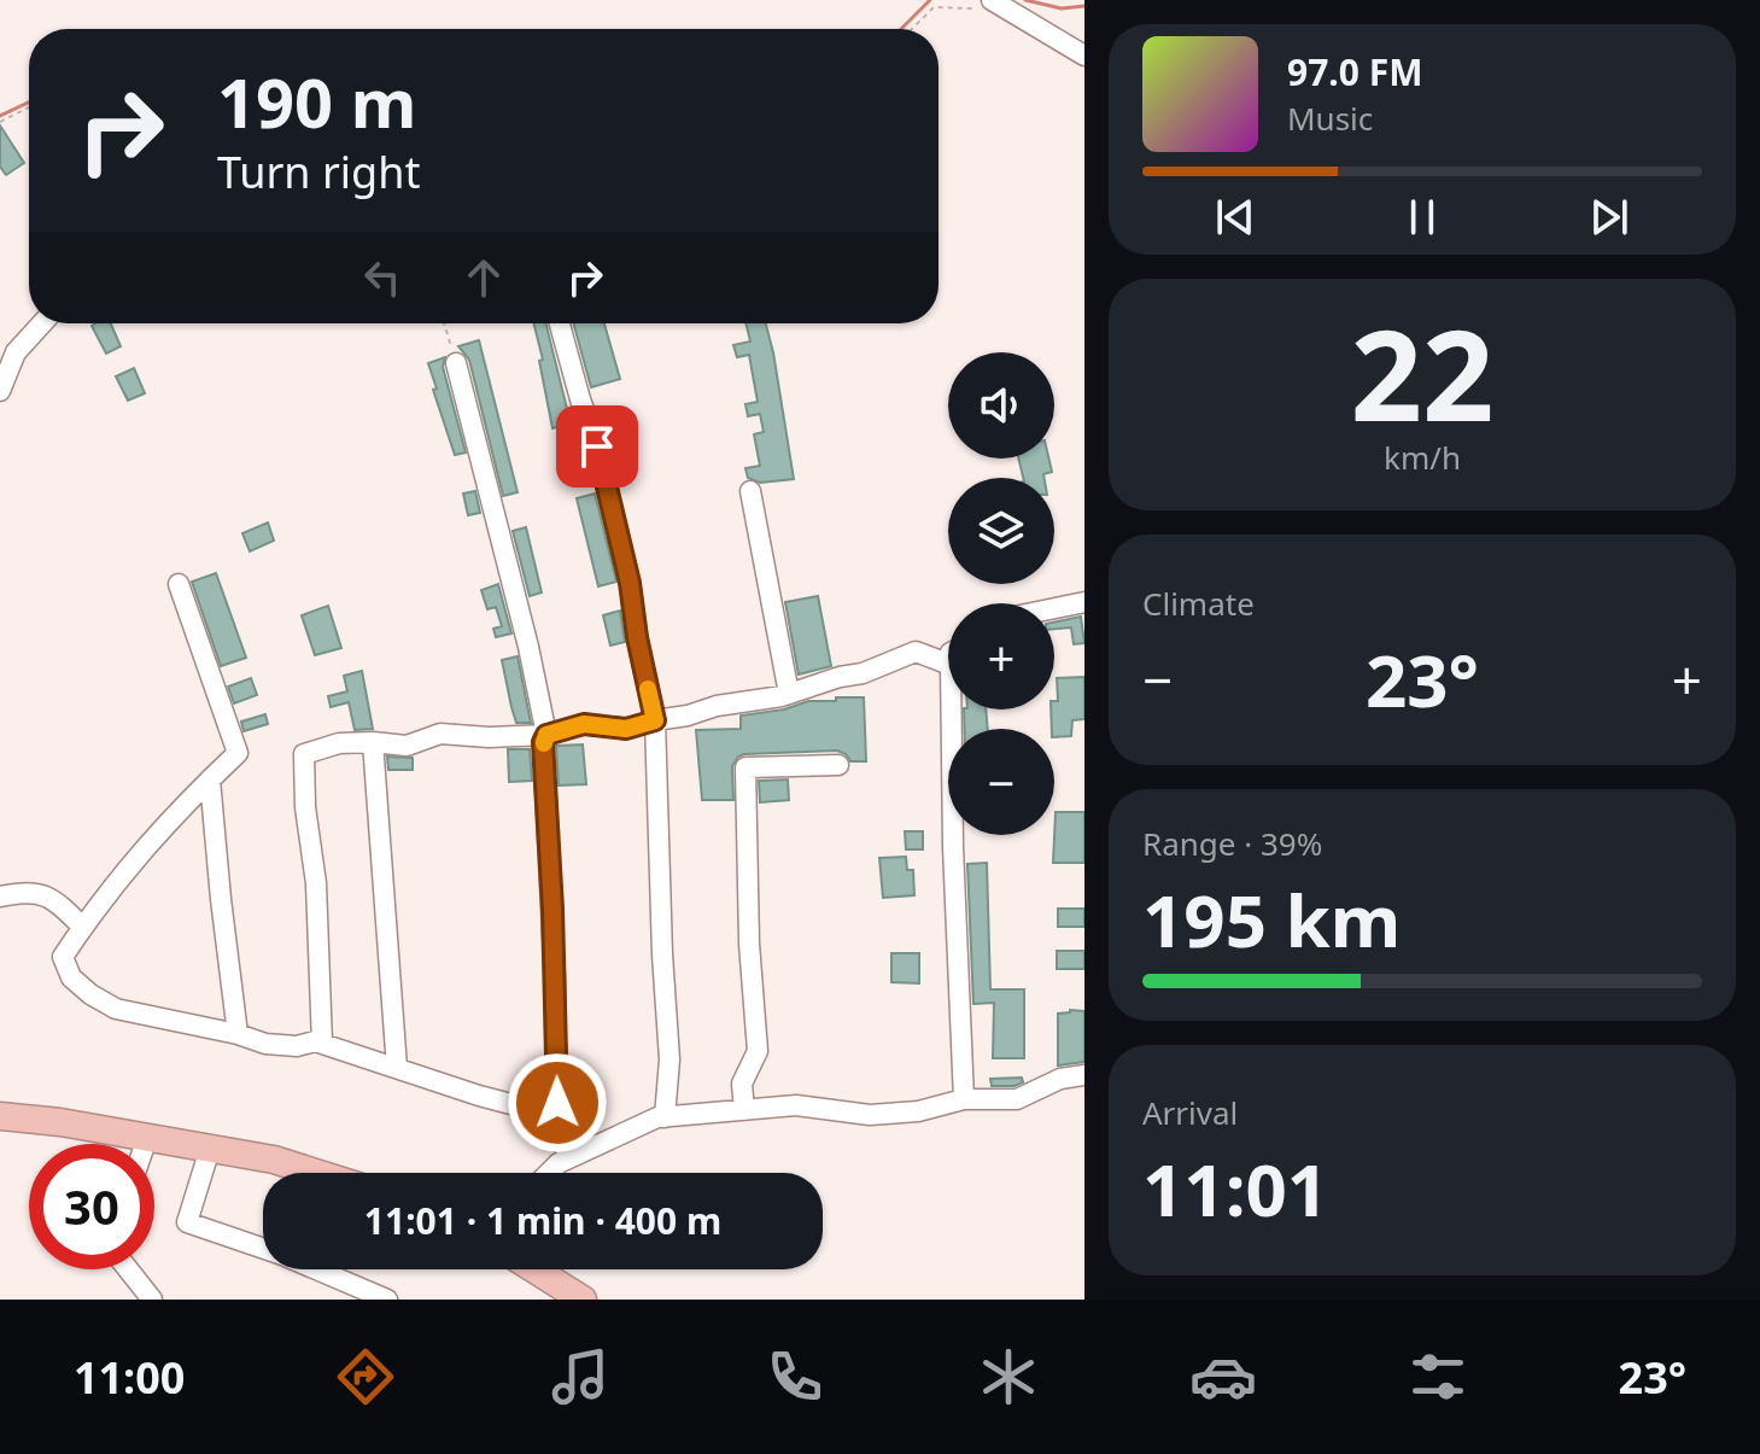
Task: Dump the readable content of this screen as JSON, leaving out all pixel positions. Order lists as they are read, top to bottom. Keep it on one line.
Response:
{"page":{"turn":["190 m","Turn right"],"song":["97.0 FM","Music"],"tile":[["22","km/h"],"Climate",["Range · 39%","195 km"],["Arrival","11:01"]],"map_buttons":["+","−"],"heat":["−","23°","+"],"limit":"30","trip":"11:01 · 1 min · 400 m","tabs":["11:00","23°"]}}
